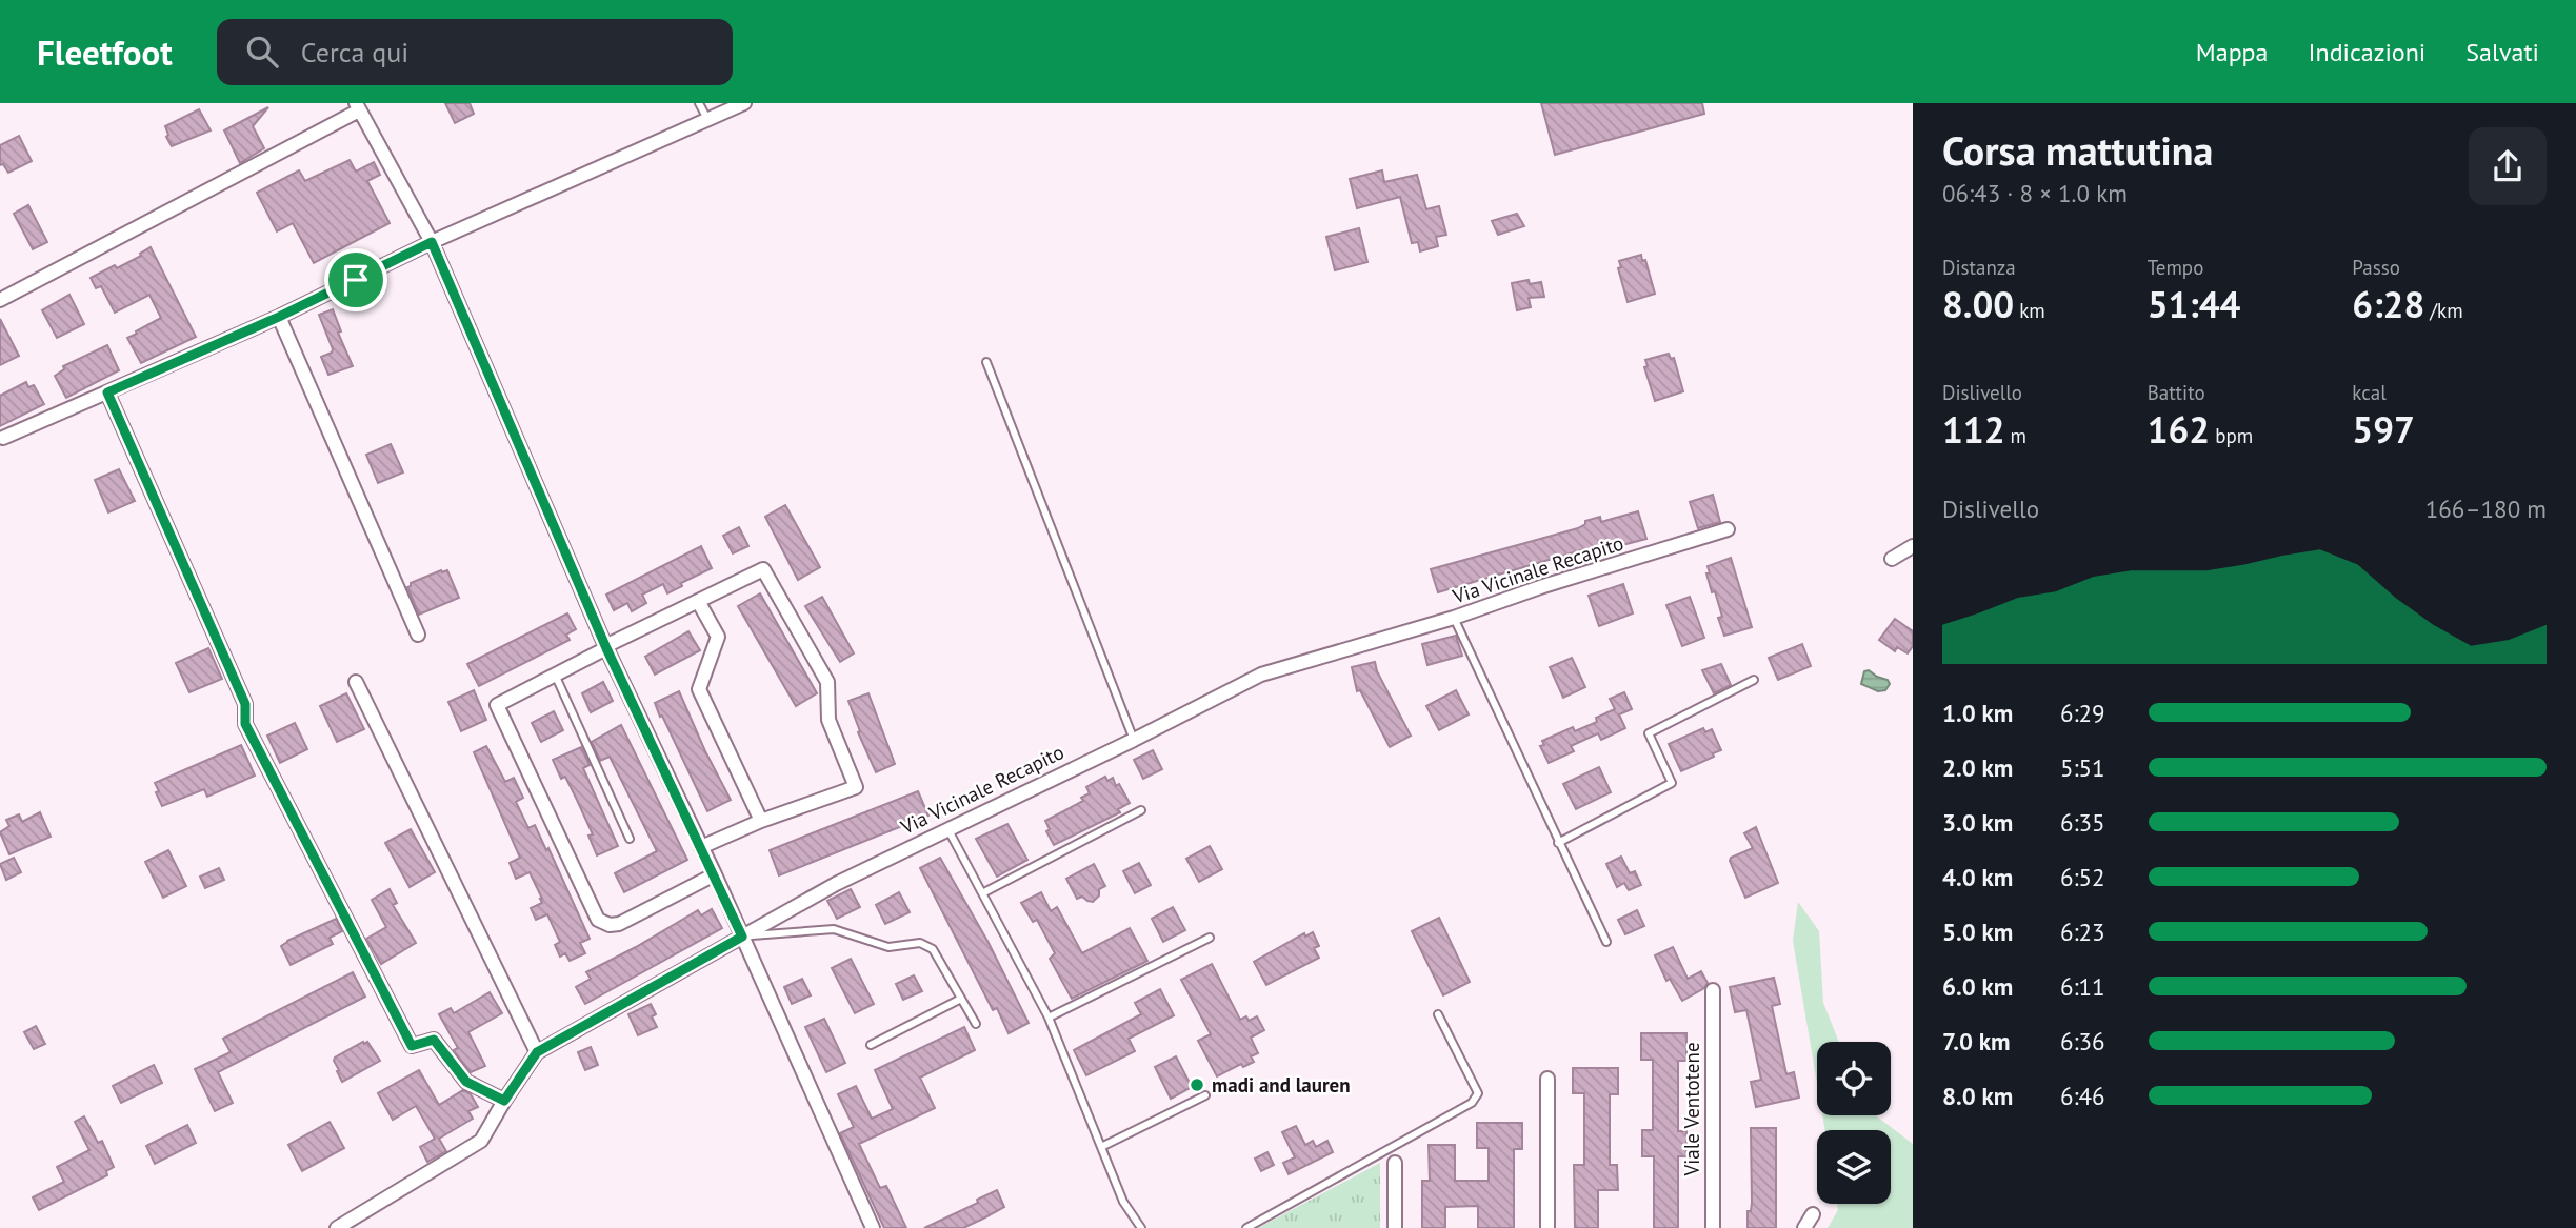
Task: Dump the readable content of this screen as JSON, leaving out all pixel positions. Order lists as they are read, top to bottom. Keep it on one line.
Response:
{"streets":{"street":["Via Vicinale Recapito","Viale Ventotene"]},"places":["madi and lauren"],"page":{"header":"Fleetfoot","search":"Cerca qui","nav":["Mappa","Indicazioni","Salvati"],"heading":["Corsa mattutina","06:43 · 8 × 1.0 km"],"stats":[["Distanza","8.00 km"],["Tempo","51:44"],["Passo","6:28 /km"],["Dislivello","112 m"],["Battito","162 bpm"],["kcal","597"]],"chart":["Dislivello","166–180 m"],"list":[{"name":"1.0 km","note":"6:29"},{"name":"2.0 km","note":"5:51"},{"name":"3.0 km","note":"6:35"},{"name":"4.0 km","note":"6:52"},{"name":"5.0 km","note":"6:23"},{"name":"6.0 km","note":"6:11"},{"name":"7.0 km","note":"6:36"},{"name":"8.0 km","note":"6:46"}]}}
